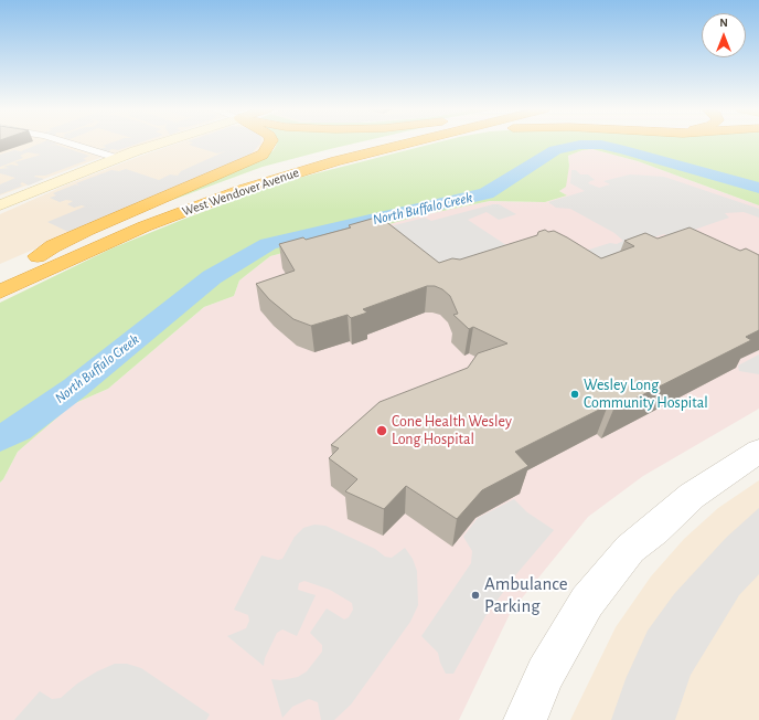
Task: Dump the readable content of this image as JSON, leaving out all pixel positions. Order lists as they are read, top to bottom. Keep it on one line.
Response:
{"streets":{"highway":["West Wendover Avenue"]},"water":["North Buffalo Creek"],"places":["Wesley Long Community Hospital","Cone Health Wesley Long Hospital","Ambulance Parking"],"north":"top"}
